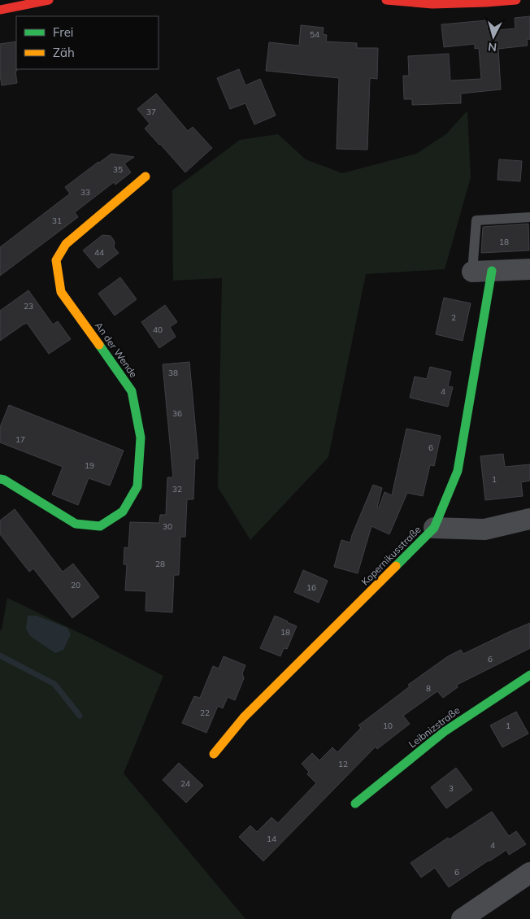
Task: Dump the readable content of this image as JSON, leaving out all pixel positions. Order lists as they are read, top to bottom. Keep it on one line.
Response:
{"streets":{"street":["An der Wende","Kopernikusstraße","Leibnizstraße"]},"house_numbers":["54","37","35","33","31","18","44","23","2","40","38","4","36","17","6","19","1","32","30","28","20","16","18","6","8","22","10","1","12","24","3","14","4","6"],"legend":["Frei","Zäh"],"north":"bottom"}
